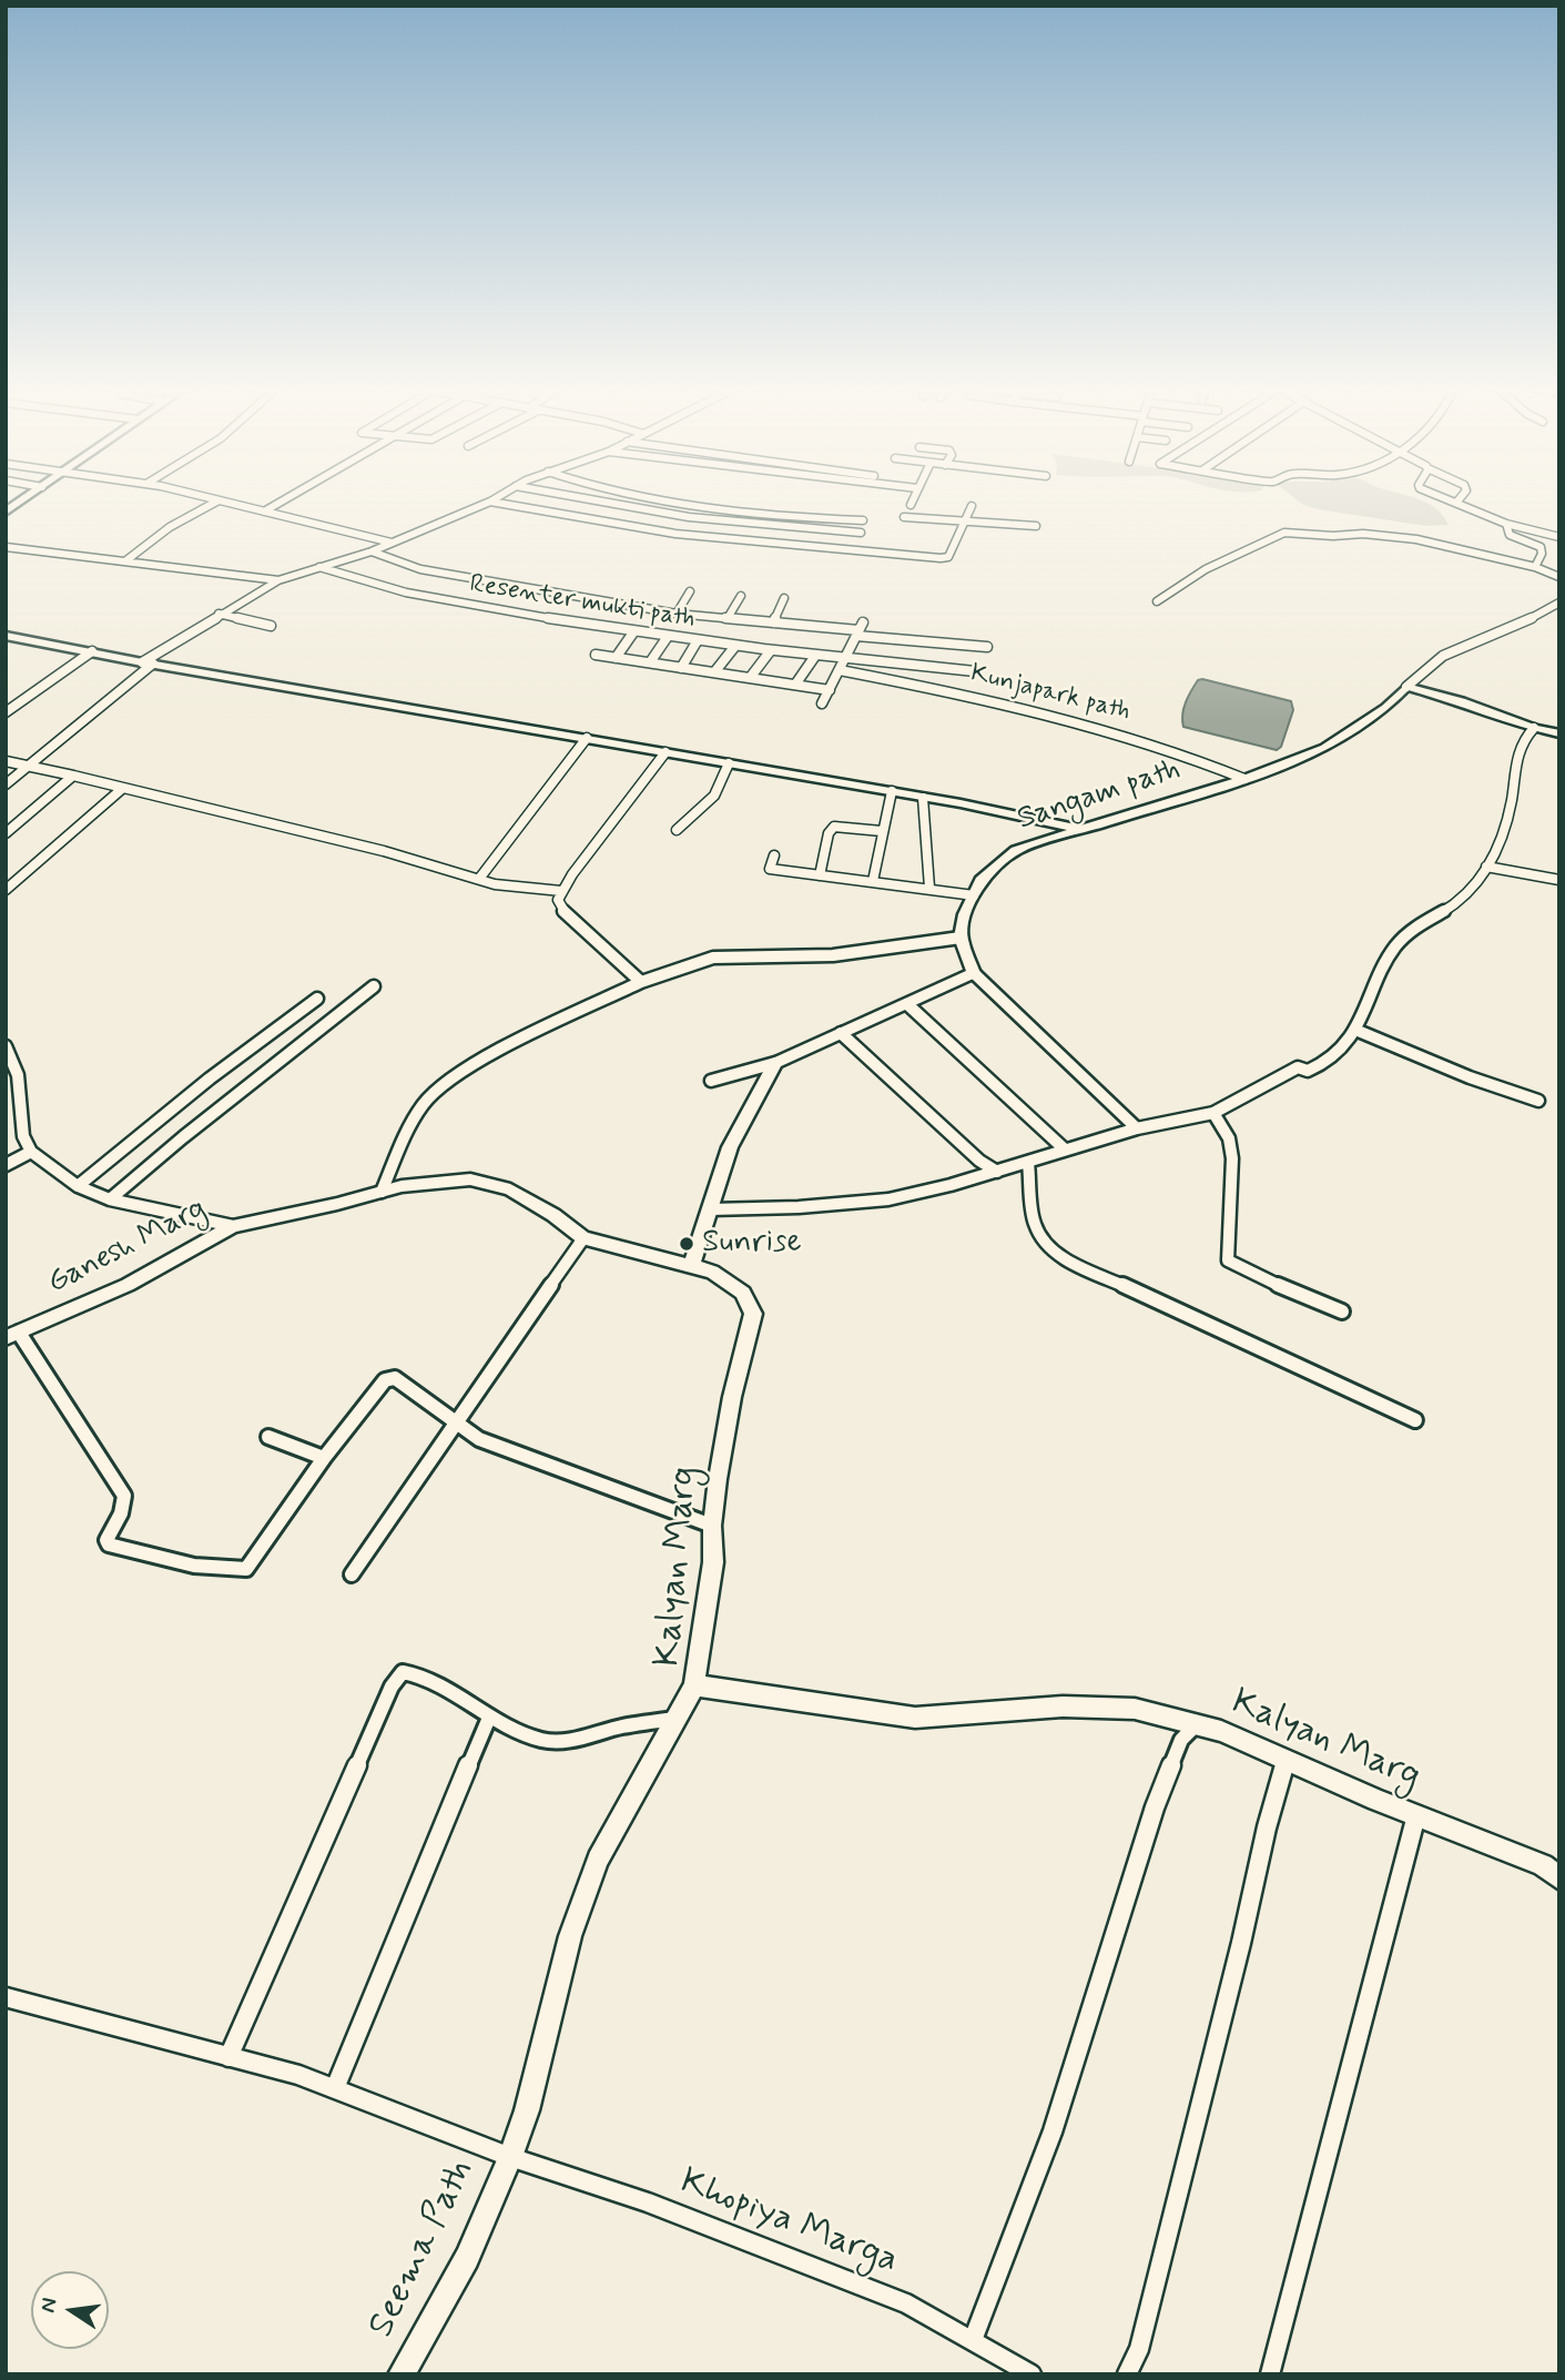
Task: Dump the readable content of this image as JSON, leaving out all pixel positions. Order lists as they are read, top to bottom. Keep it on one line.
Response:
{"streets":{"street":["Resenter mukti path","Kunjapark path","Sangam path","Ganesh Marg","Kalyan Marg","Khopiya Marga","Seema Path"]},"crossings":[["Kunjapark path","Sangam path"],["Ganesh Marg","Kalyan Marg"],["Kalyan Marg","Seema Path"],["Khopiya Marga","Seema Path"]],"places":["Sunrise"],"north":"left"}
